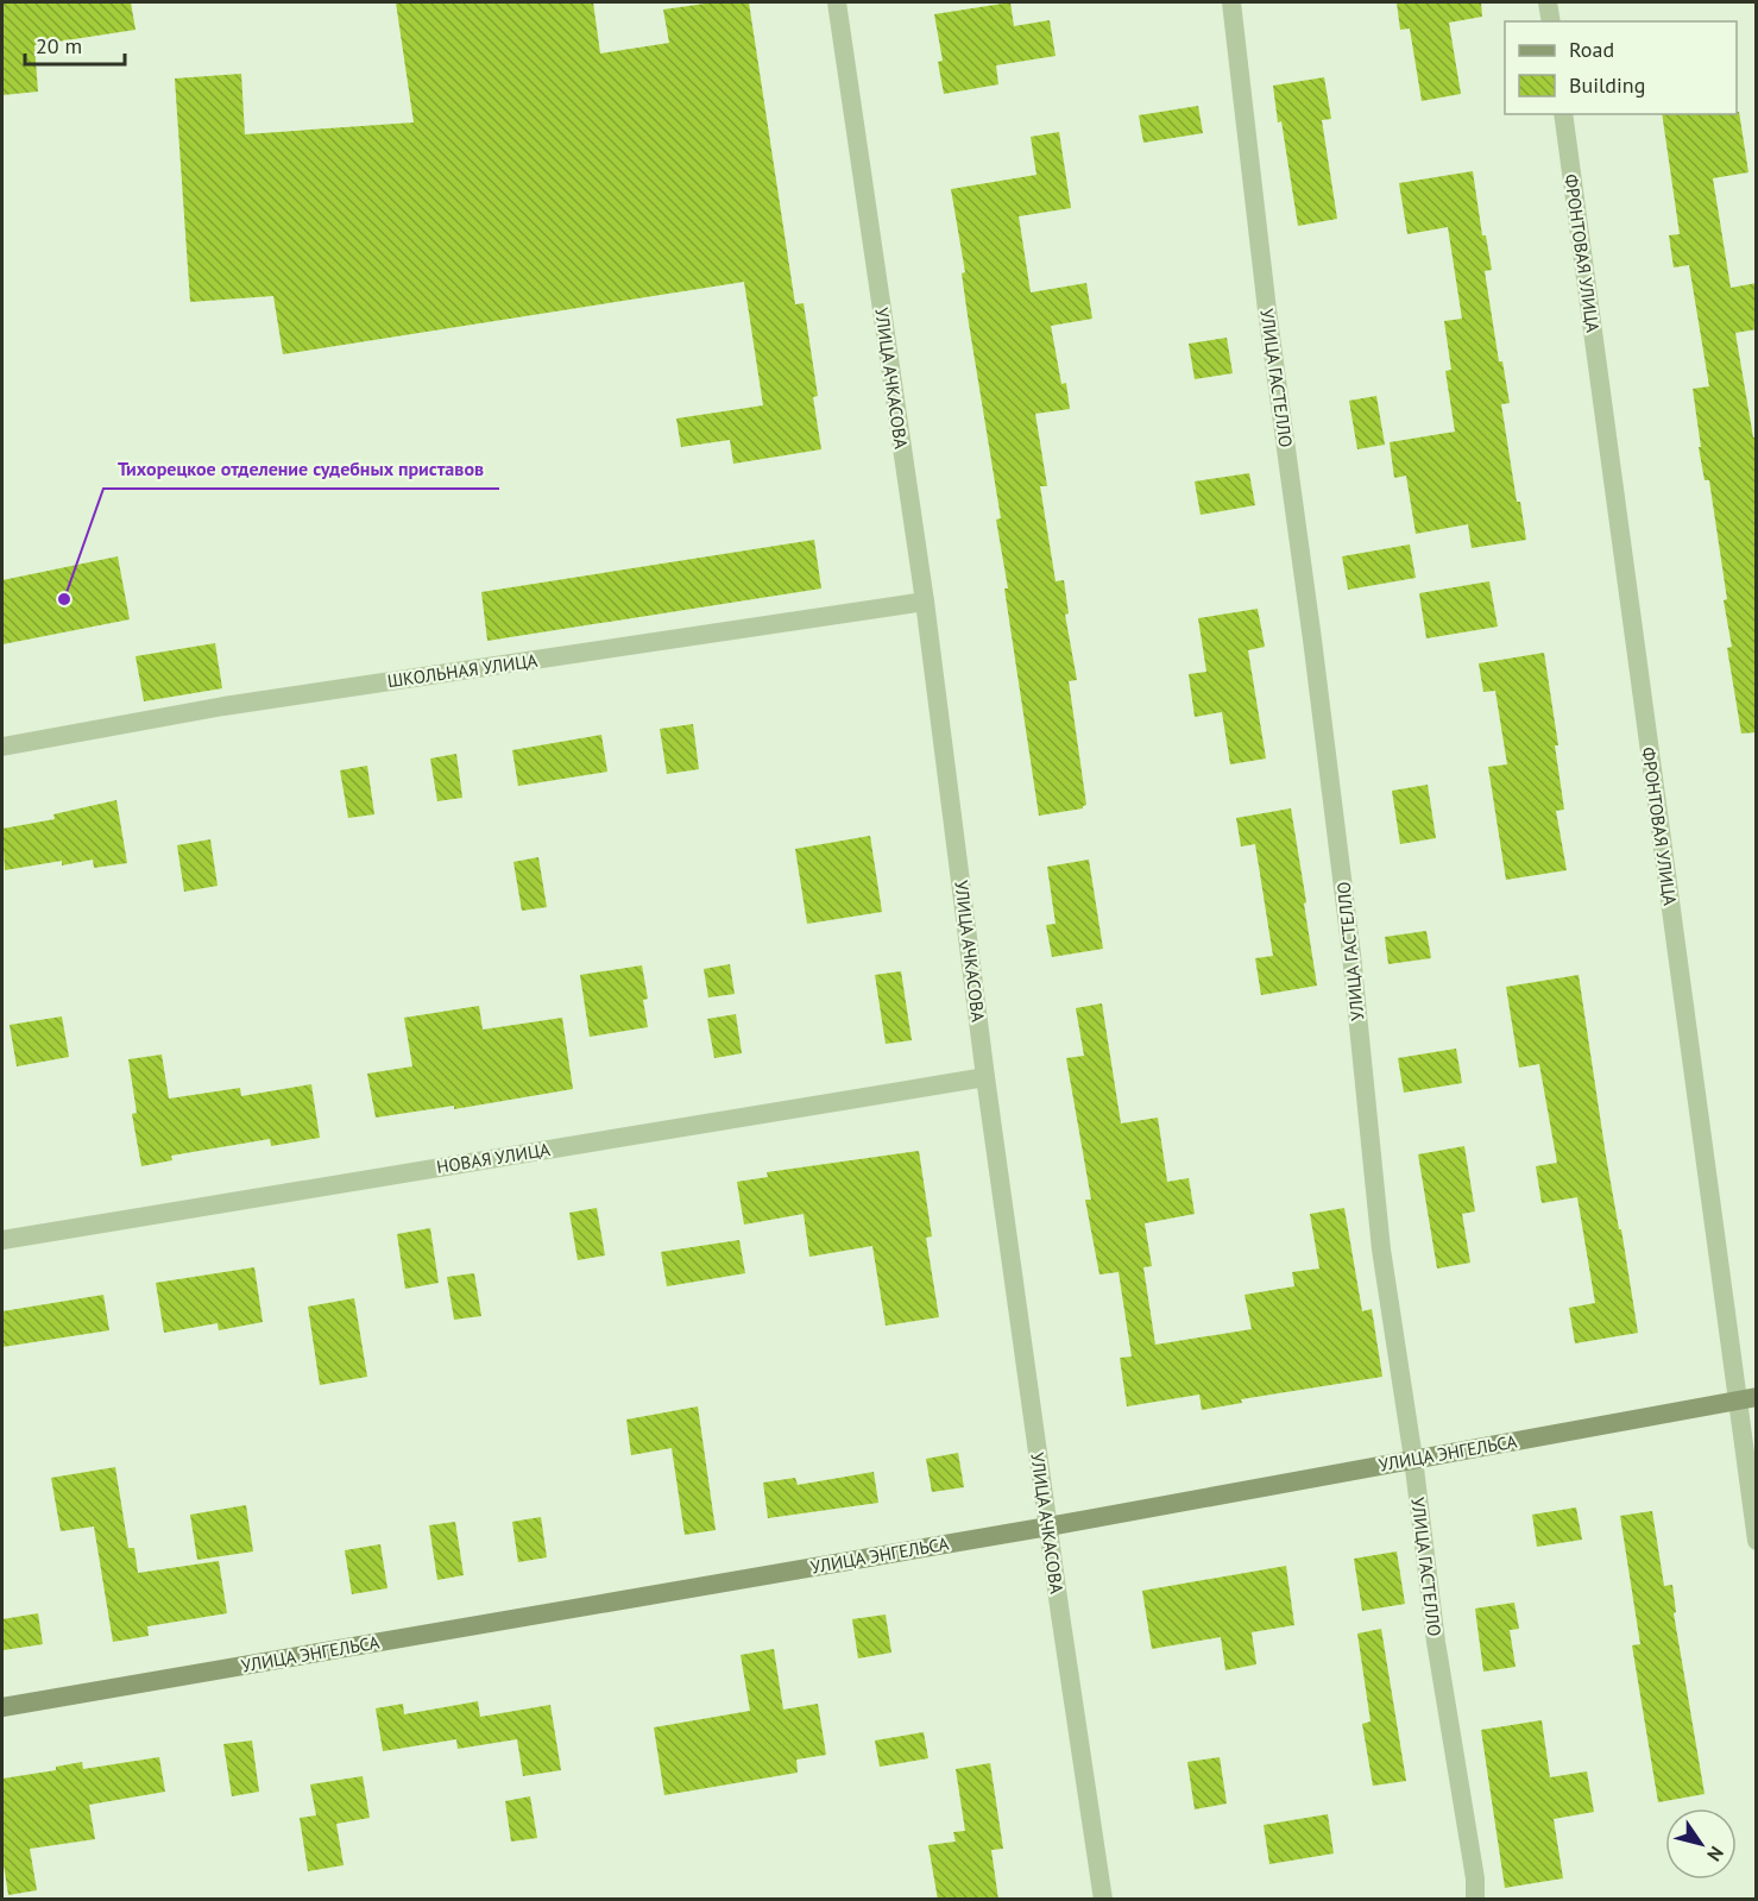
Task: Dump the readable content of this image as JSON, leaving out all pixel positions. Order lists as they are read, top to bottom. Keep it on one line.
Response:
{"streets":{"main road":["УЛИЦА ЭНГЕЛЬСА"],"street":["ФРОНТОВАЯ УЛИЦА","УЛИЦА АЧКАСОВА","УЛИЦА ГАСТЕЛЛО","ШКОЛЬНАЯ УЛИЦА","НОВАЯ УЛИЦА"]},"crossings":[["ФРОНТОВАЯ УЛИЦА","УЛИЦА ЭНГЕЛЬСА"],["УЛИЦА АЧКАСОВА","ШКОЛЬНАЯ УЛИЦА"],["УЛИЦА АЧКАСОВА","НОВАЯ УЛИЦА"],["УЛИЦА АЧКАСОВА","УЛИЦА ЭНГЕЛЬСА"],["УЛИЦА ГАСТЕЛЛО","УЛИЦА ЭНГЕЛЬСА"]],"places":["Тихорецкое отделение судебных приставов"],"legend":["Road","Building"],"scale_bar":"20 m","north":"bottom right"}
